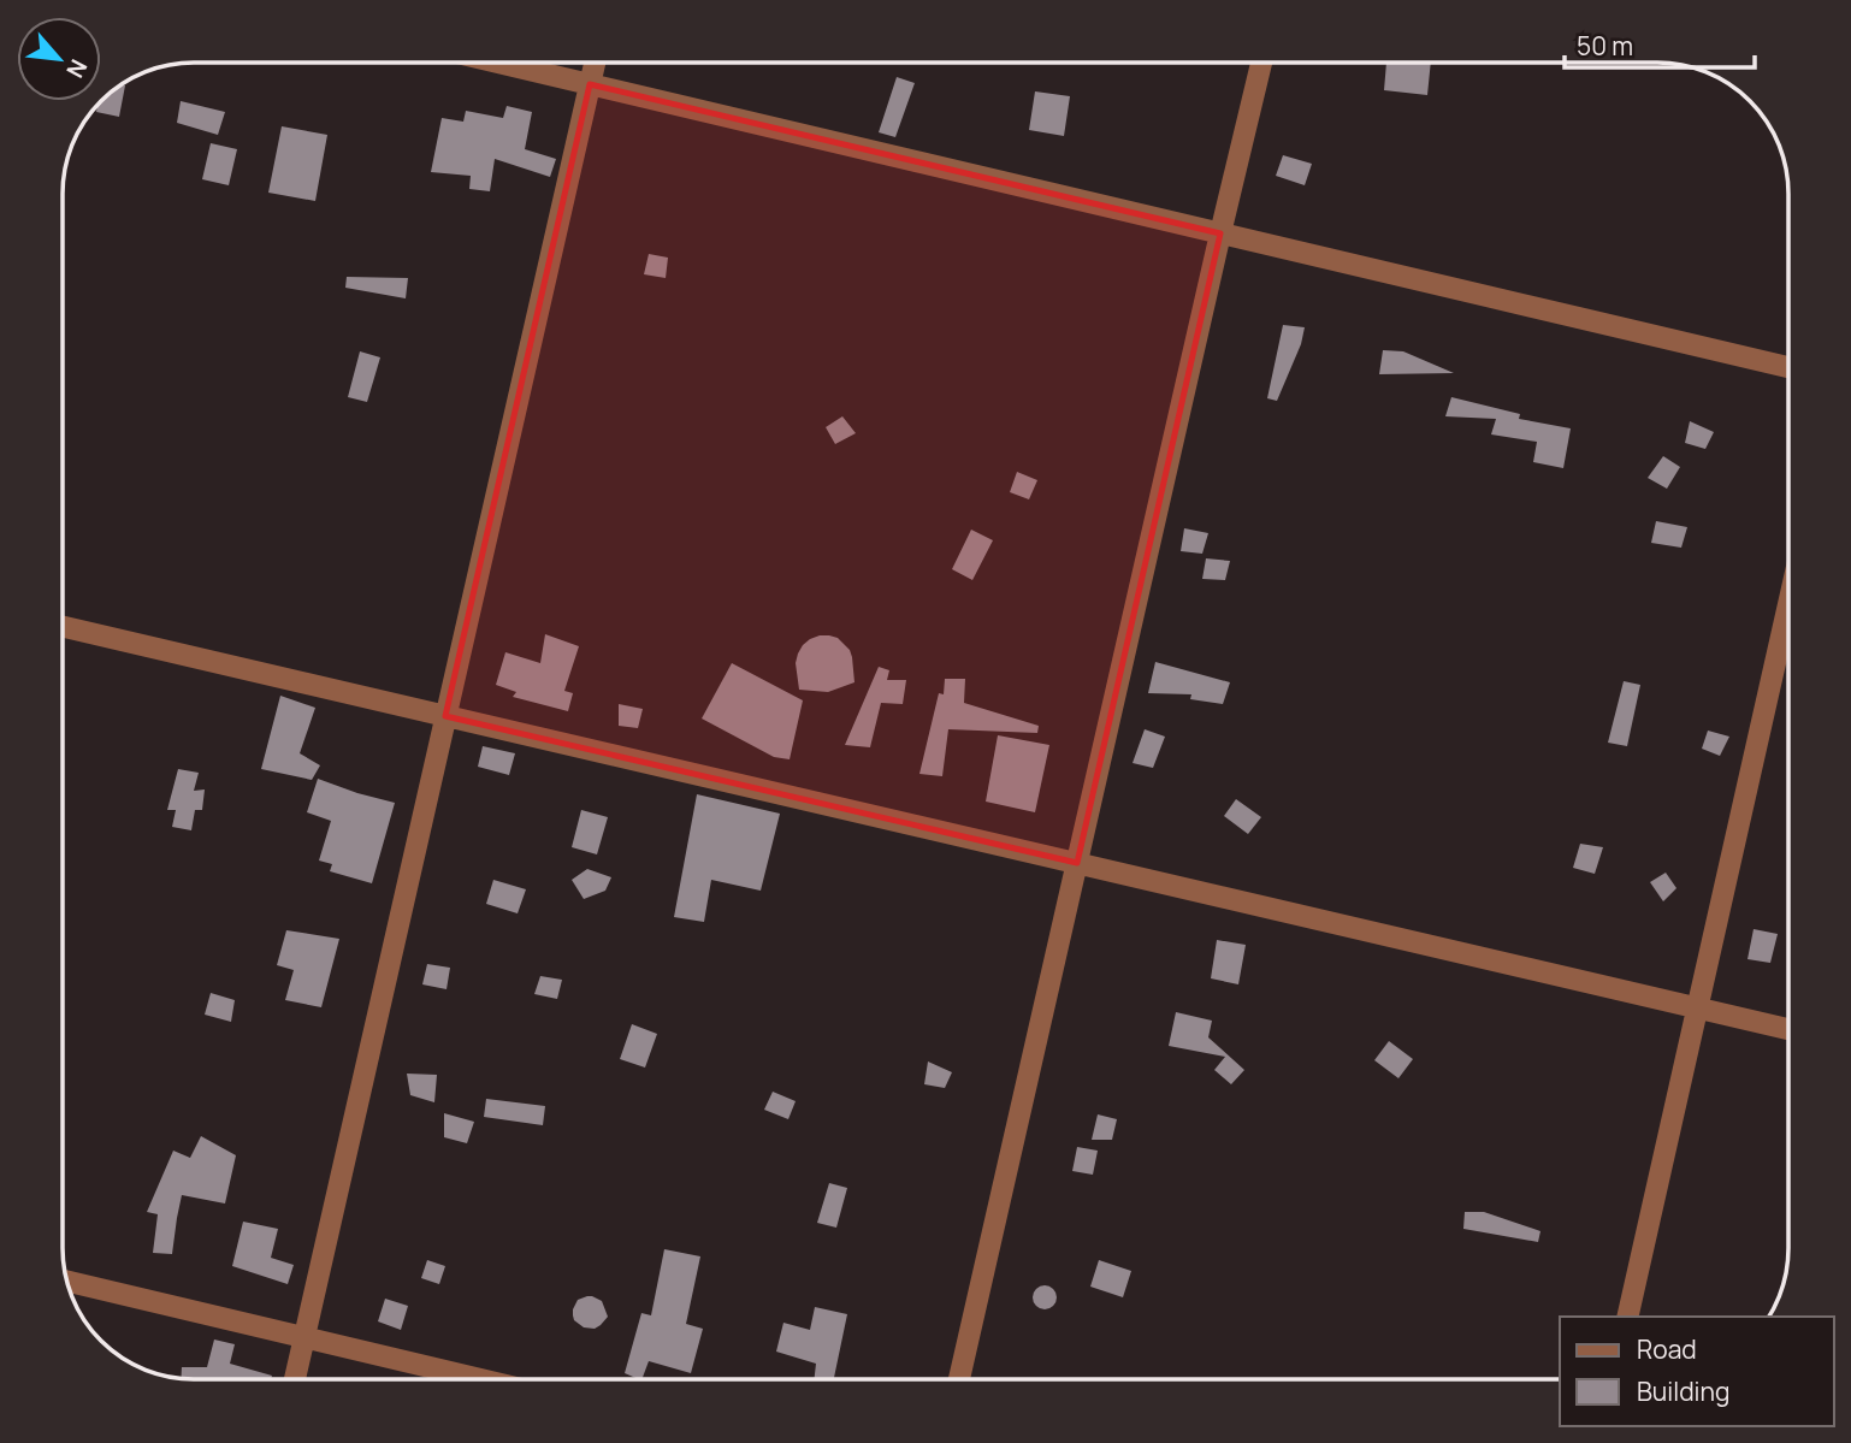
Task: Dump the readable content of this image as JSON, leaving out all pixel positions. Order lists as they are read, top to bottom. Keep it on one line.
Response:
{"legend":["Road","Building"],"scale_bar":"50 m","north":"bottom right"}
